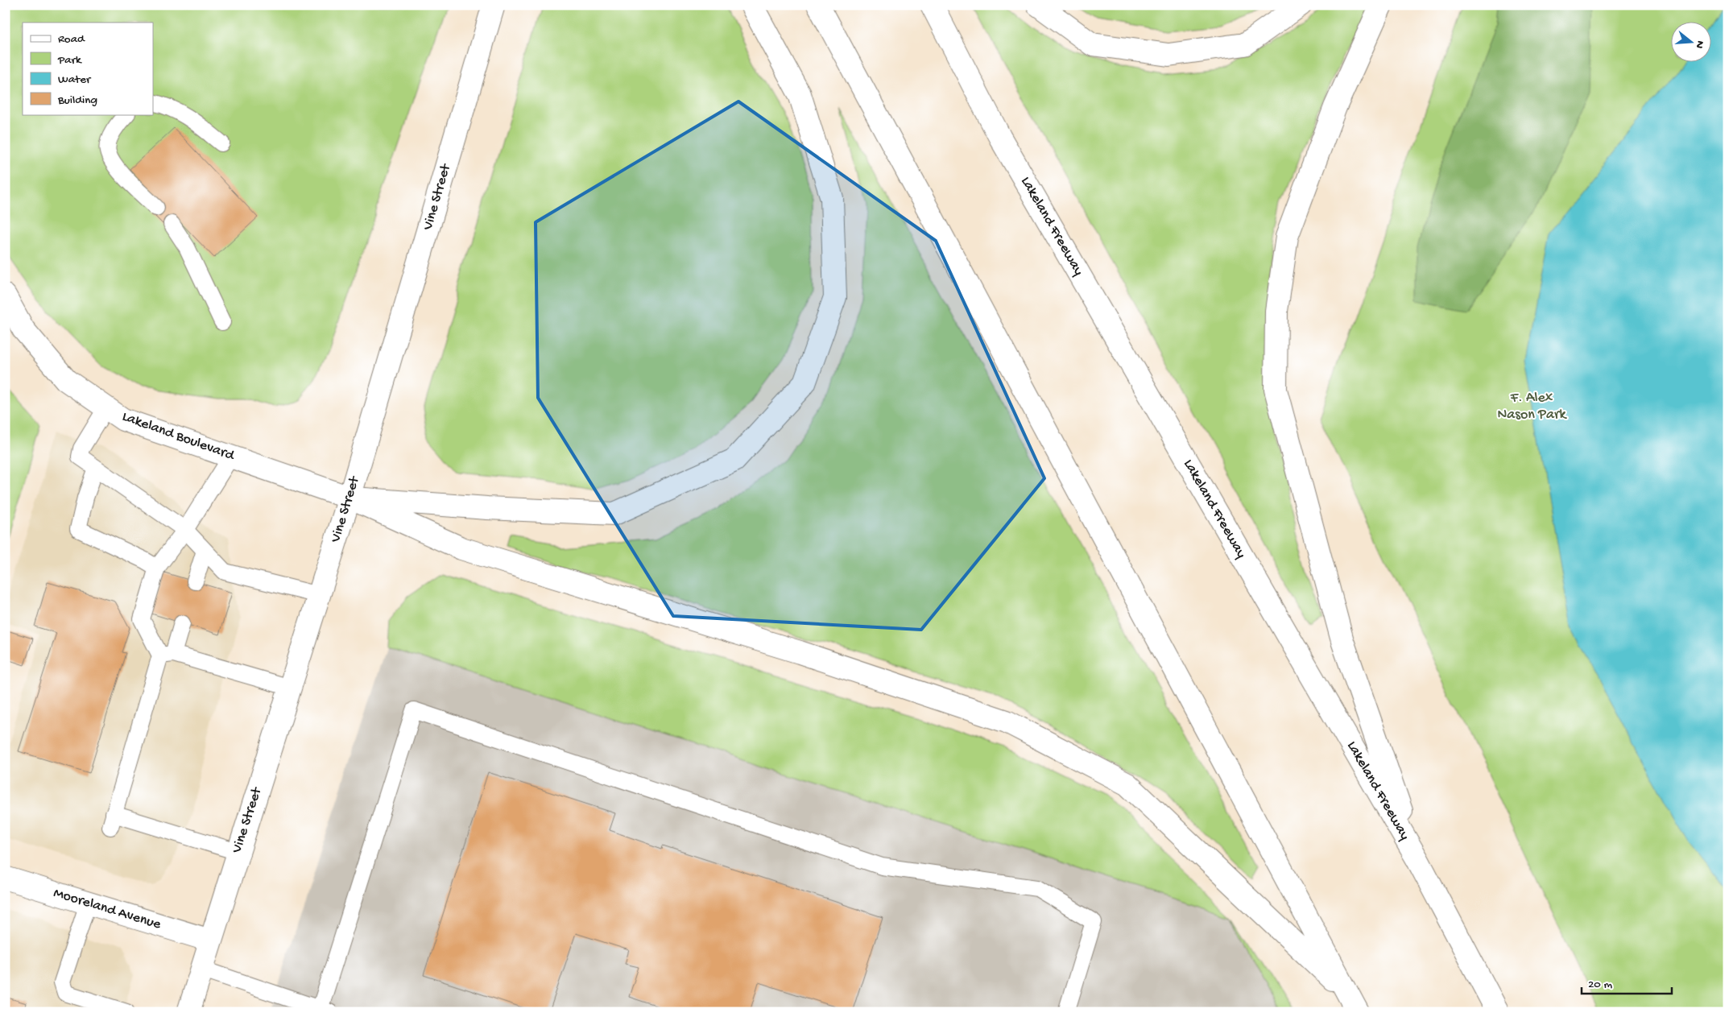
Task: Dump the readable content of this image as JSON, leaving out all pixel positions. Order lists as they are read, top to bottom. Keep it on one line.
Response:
{"streets":{"main road":["Vine Street","Lakeland Freeway","Lakeland Boulevard","Mooreland Avenue"]},"crossings":[["Vine Street","Lakeland Boulevard"],["Vine Street","Mooreland Avenue"]],"parks":["F. Alex Nason Park"],"legend":["Road","Park","Water","Building"],"scale_bar":"20 m","north":"right"}
